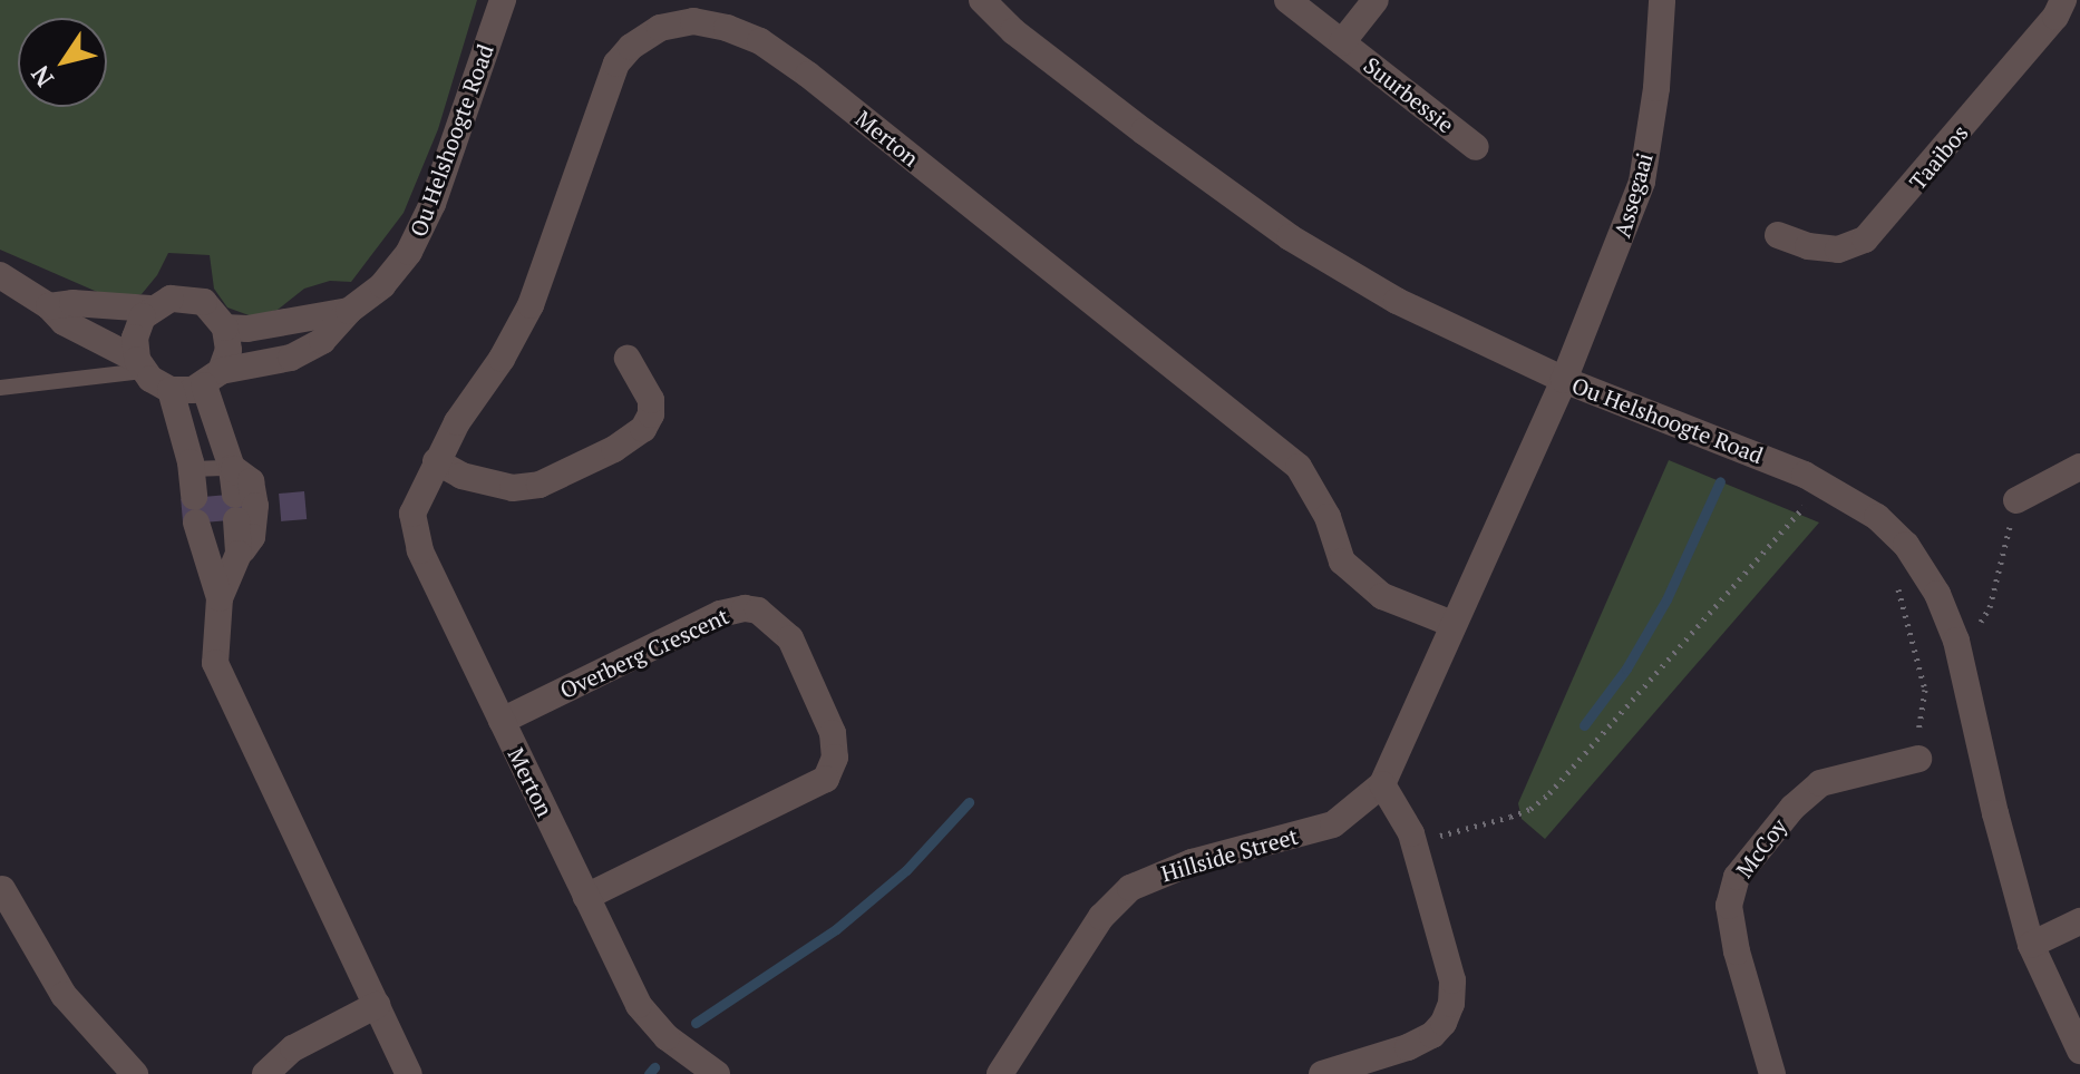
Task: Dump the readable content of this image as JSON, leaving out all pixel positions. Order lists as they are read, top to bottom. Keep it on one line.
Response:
{"streets":{"street":["Suurbessie","Merton","Ou Helshoogte Road","Taaibos","Assegaai","Overberg Crescent","McCoy","Hillside Street"]},"crossings":[["Merton","Overberg Crescent"],["Merton","Hillside Street"],["Ou Helshoogte Road","Assegaai"],["Ou Helshoogte Road","Hillside Street"],["Assegaai","Hillside Street"]],"north":"bottom left"}
